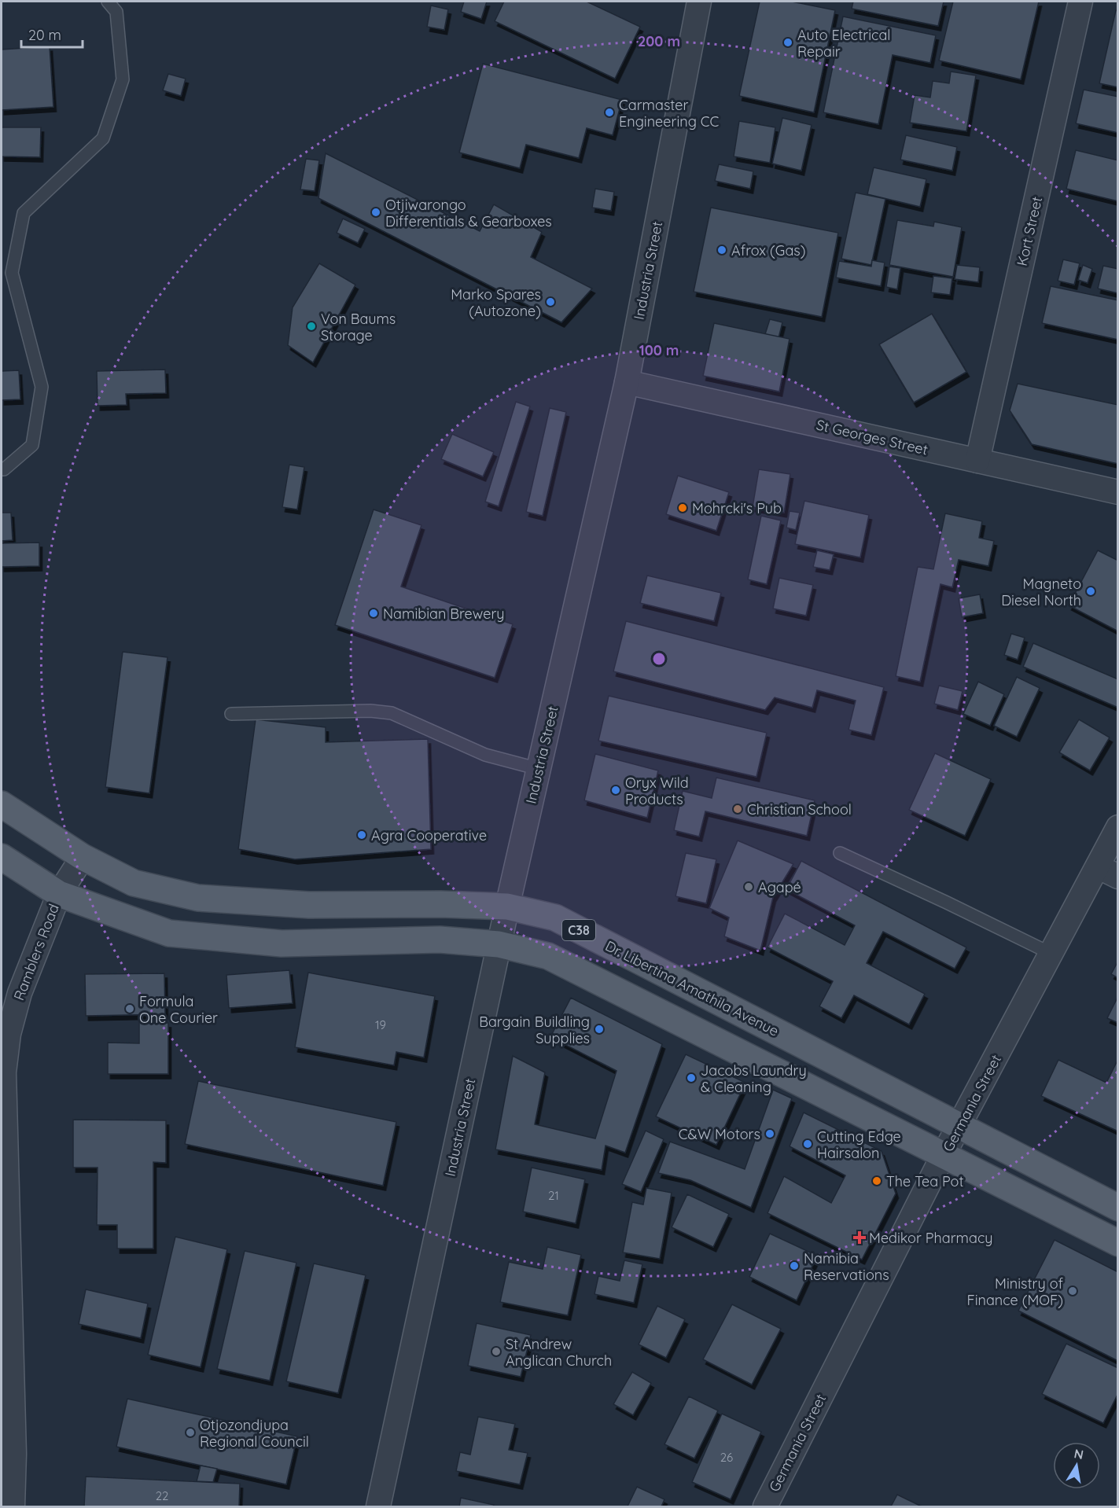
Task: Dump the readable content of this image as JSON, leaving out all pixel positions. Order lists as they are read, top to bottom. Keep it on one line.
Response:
{"streets":{"main road":["C38","Dr. Libertina Amathila Avenue"],"street":["Kort Street","Industria Street","St Georges Street","Ramblers Road","Germania Street"]},"crossings":[["Kort Street","St Georges Street"],["Industria Street","St Georges Street"],["Industria Street","C38"],["Industria Street","Dr. Libertina Amathila Avenue"],["C38","Ramblers Road"],["C38","Germania Street"],["Ramblers Road","Dr. Libertina Amathila Avenue"],["Dr. Libertina Amathila Avenue","Germania Street"]],"places":{"other":["Auto Electrical Repair","Carmaster Engineering CC","Otjiwarongo Differentials & Gearboxes","Afrox (Gas)","Marko Spares (Autozone)","Von Baums Storage","Mohrcki's Pub","Magneto Diesel North","Namibian Brewery","Oryx Wild Products","Christian School","Agra Cooperative","Agapé","Formula One Courier","Bargain Buildling Supplies","Jacobs Laundry & Cleaning","C&W Motors","Cutting Edge Hairsalon","The Tea Pot","Namibia Reservations","Ministry of Finance (MOF)","St Andrew Anglican Church","Otjozondjupa Regional Council"],"health":["Medikor Pharmacy"]},"house_numbers":["19","21","26","22"],"scale_bar":"20 m","north":"top","rings":["200 m","100 m"]}
